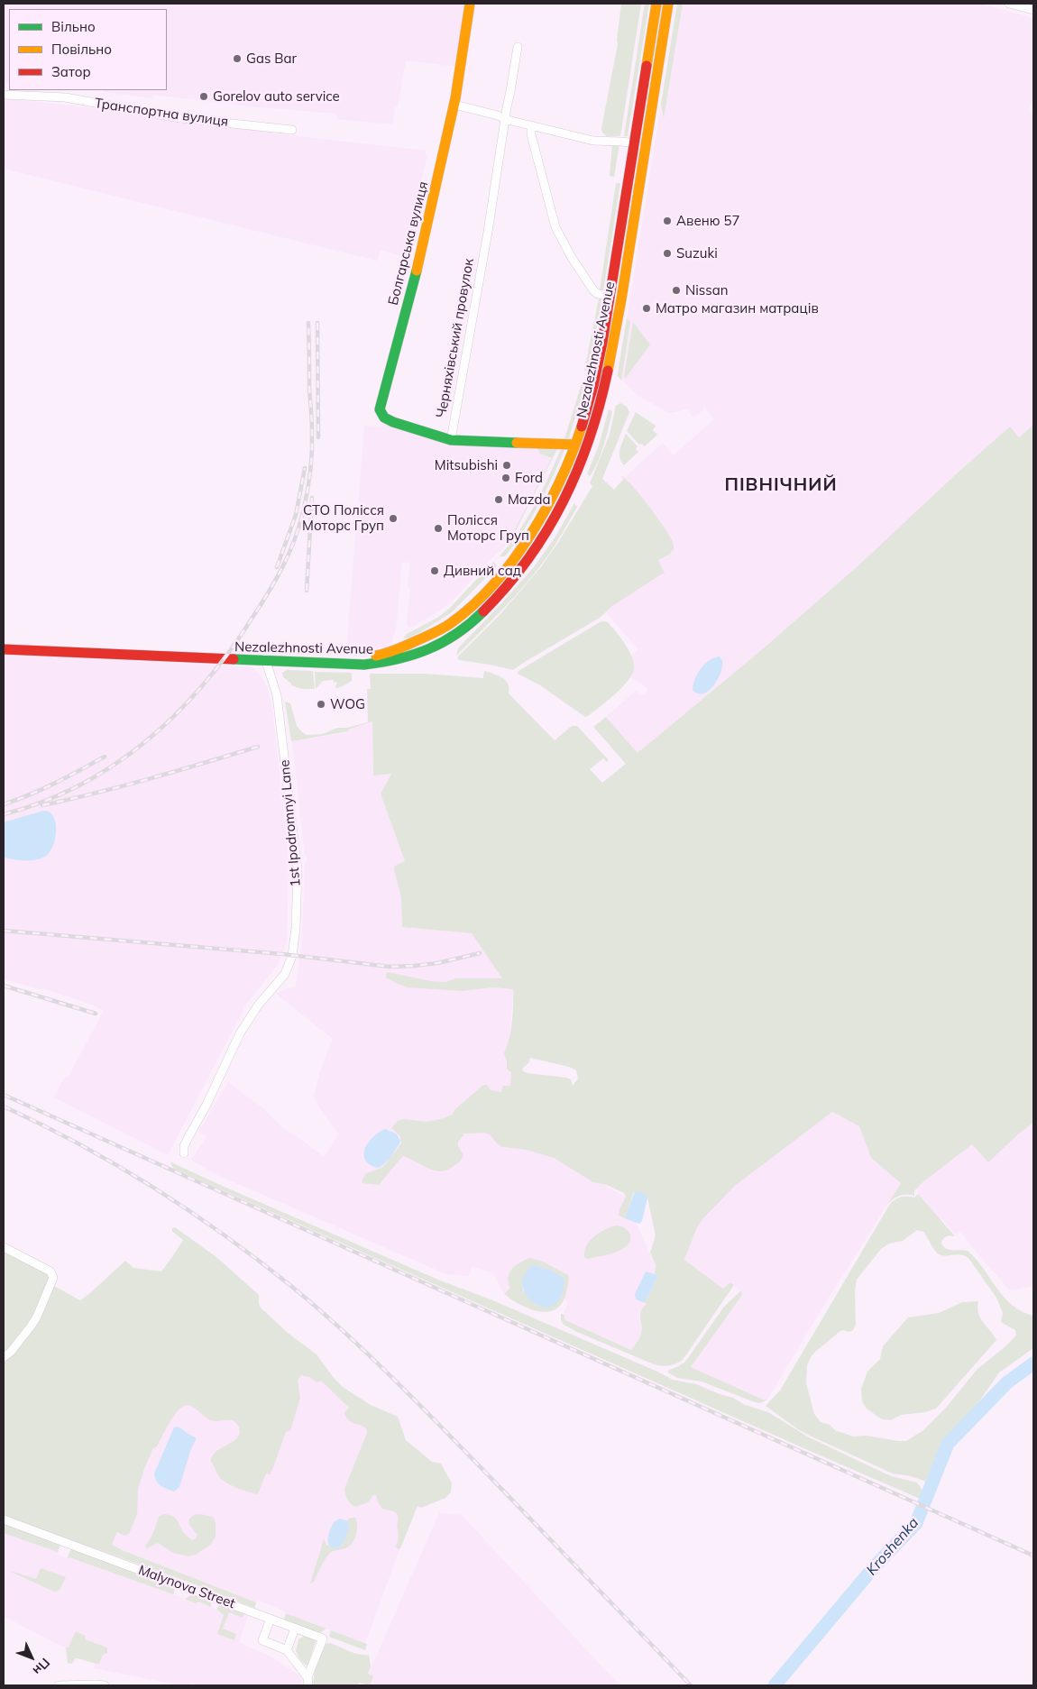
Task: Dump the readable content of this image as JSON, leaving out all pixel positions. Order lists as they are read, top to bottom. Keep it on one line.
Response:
{"streets":{"main road":["Болгарська вулиця","Nezalezhnosti Avenue"],"street":["Транспортна вулиця","Черняхівський провулок","1st Ipodromnyi Lane","Malynova Street"]},"crossings":[["Болгарська вулиця","Черняхівський провулок"],["Nezalezhnosti Avenue","1st Ipodromnyi Lane"]],"districts":["ПІВНІЧНИЙ"],"water":["Kroshenka"],"places":["Gas Bar","Gorelov auto service","Авеню 57","Suzuki","Nissan","Матро магазин матраців","Mitsubishi","Ford","Mazda","СТО Полісся Моторс Груп","Полісся Моторс Груп","Дивний сад","WOG"],"legend":["Вільно","Повільно","Затор"],"north":"bottom right"}
